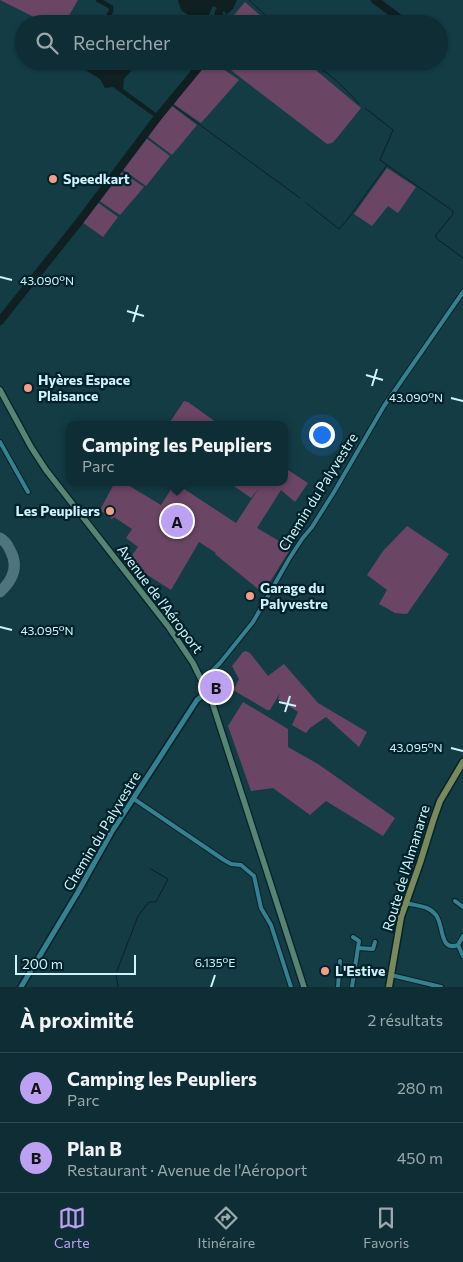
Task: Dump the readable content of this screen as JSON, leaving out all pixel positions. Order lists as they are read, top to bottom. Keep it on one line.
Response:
{"streets":{"main road":["Avenue de l'Aéroport","Route de l'Almanarre"],"street":["Chemin du Palyvestre"]},"crossings":[["Chemin du Palyvestre","Avenue de l'Aéroport"]],"places":["Speedkart","Hyères Espace Plaisance","Les Peupliers","Garage du Palyvestre","L'Estive"],"scale_bar":"200 m","page":{"search":"Rechercher","popup":["Camping les Peupliers","Parc"],"pins":["A","B"],"scale":"200 m","heading":["À proximité","2 résultats"],"list":[{"mark":"A","name":"Camping les Peupliers","note":"Parc","value":"280 m"},{"mark":"B","name":"Plan B","note":"Restaurant · Avenue de l'Aéroport","value":"450 m"}],"nav":["Carte","Itinéraire","Favoris"]},"coordinates":["43.090°N","43.095°N","6.135°E"]}
